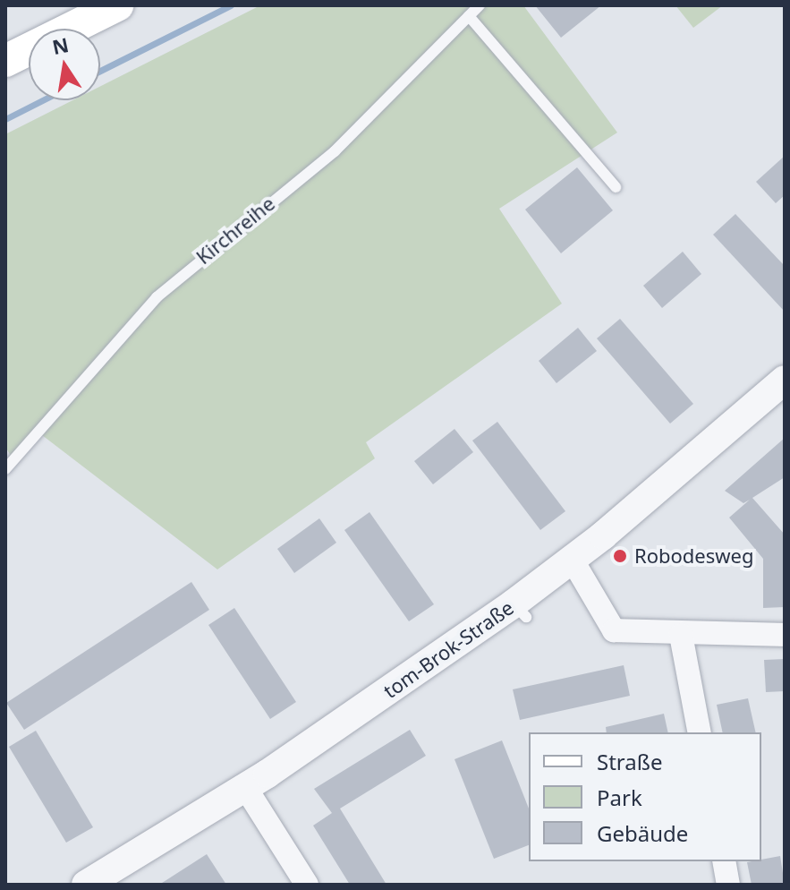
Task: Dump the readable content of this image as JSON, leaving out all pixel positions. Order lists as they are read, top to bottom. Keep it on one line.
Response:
{"streets":{"street":["tom-Brok-Straße"],"lane":["Kirchreihe"]},"places":["Robodesweg"],"legend":["Straße","Park","Gebäude"],"north":"top"}
